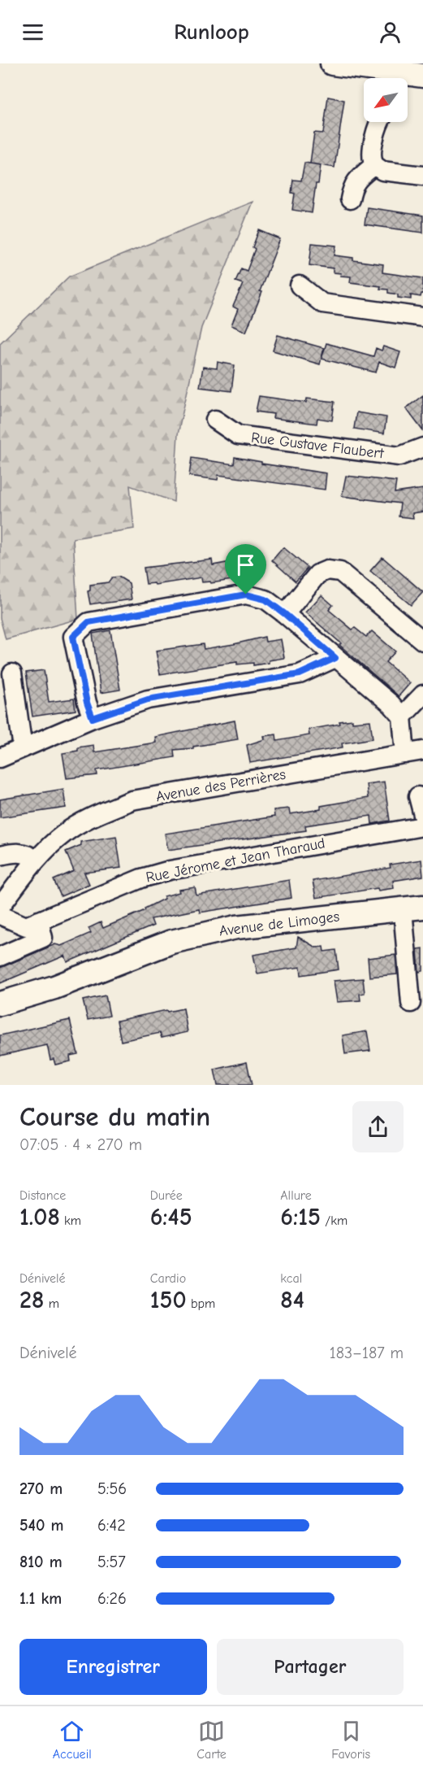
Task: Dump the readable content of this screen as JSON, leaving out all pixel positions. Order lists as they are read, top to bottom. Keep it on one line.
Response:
{"streets":{"main road":["Avenue de Limoges"],"street":["Rue Gustave Flaubert","Avenue des Perrières","Rue Jérome et Jean Tharaud"]},"north":"bottom left","page":{"header":"Runloop","heading":["Course du matin","07:05 · 4 × 270 m"],"stats":[["Distance","1.08 km"],["Durée","6:45"],["Allure","6:15 /km"],["Dénivelé","28 m"],["Cardio","150 bpm"],["kcal","84"]],"chart":["Dénivelé","183–187 m"],"list":[{"name":"270 m","note":"5:56"},{"name":"540 m","note":"6:42"},{"name":"810 m","note":"5:57"},{"name":"1.1 km","note":"6:26"}],"buttons":["Enregistrer","Partager"],"tabs":["Accueil","Carte","Favoris"]}}
